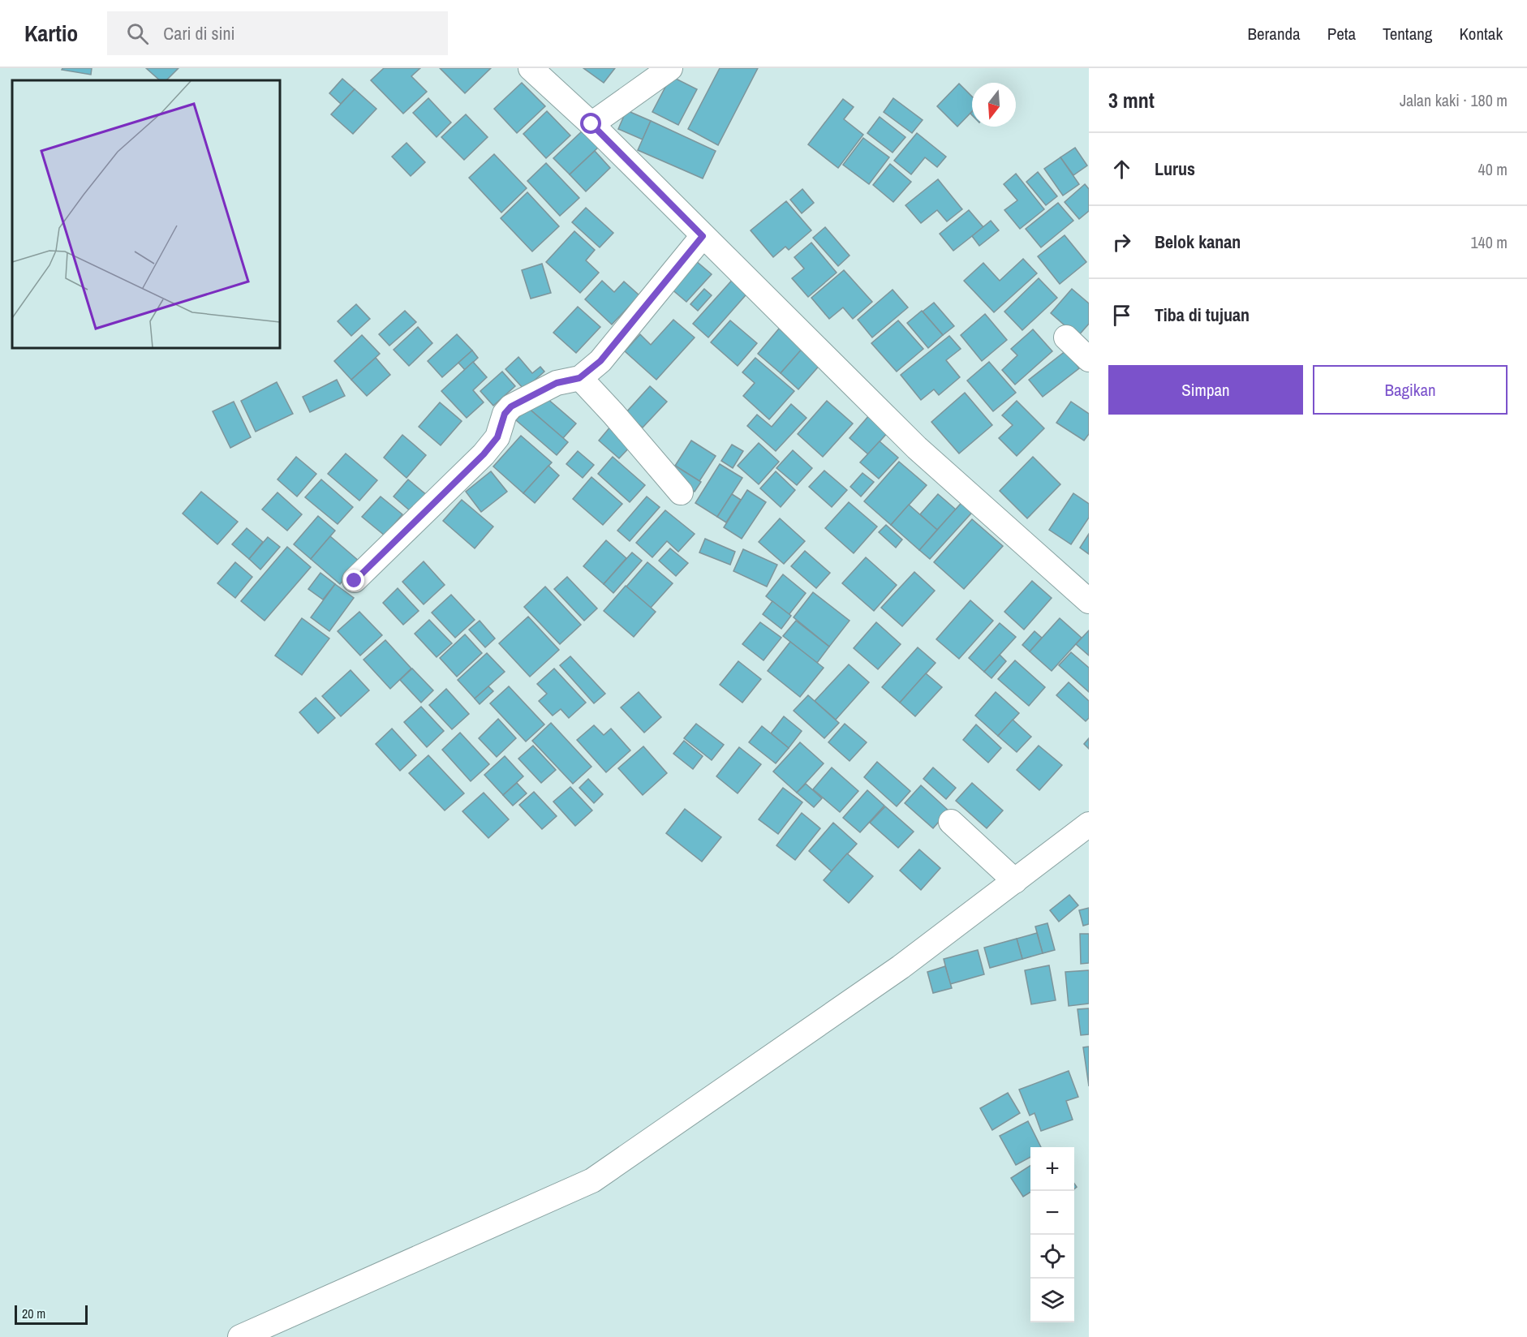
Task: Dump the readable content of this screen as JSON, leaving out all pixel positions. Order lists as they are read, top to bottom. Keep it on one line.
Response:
{"scale_bar":"20 m","north":"bottom","page":{"header":"Kartio","search":"Cari di sini","nav":["Beranda","Peta","Tentang","Kontak"],"heading":["3 mnt","Jalan kaki · 180 m"],"list":[["Lurus","40 m"],["Belok kanan","140 m"],"Tiba di tujuan"],"buttons":["Simpan","Bagikan"],"map_buttons":["+","−"],"scale":"20 m"}}
